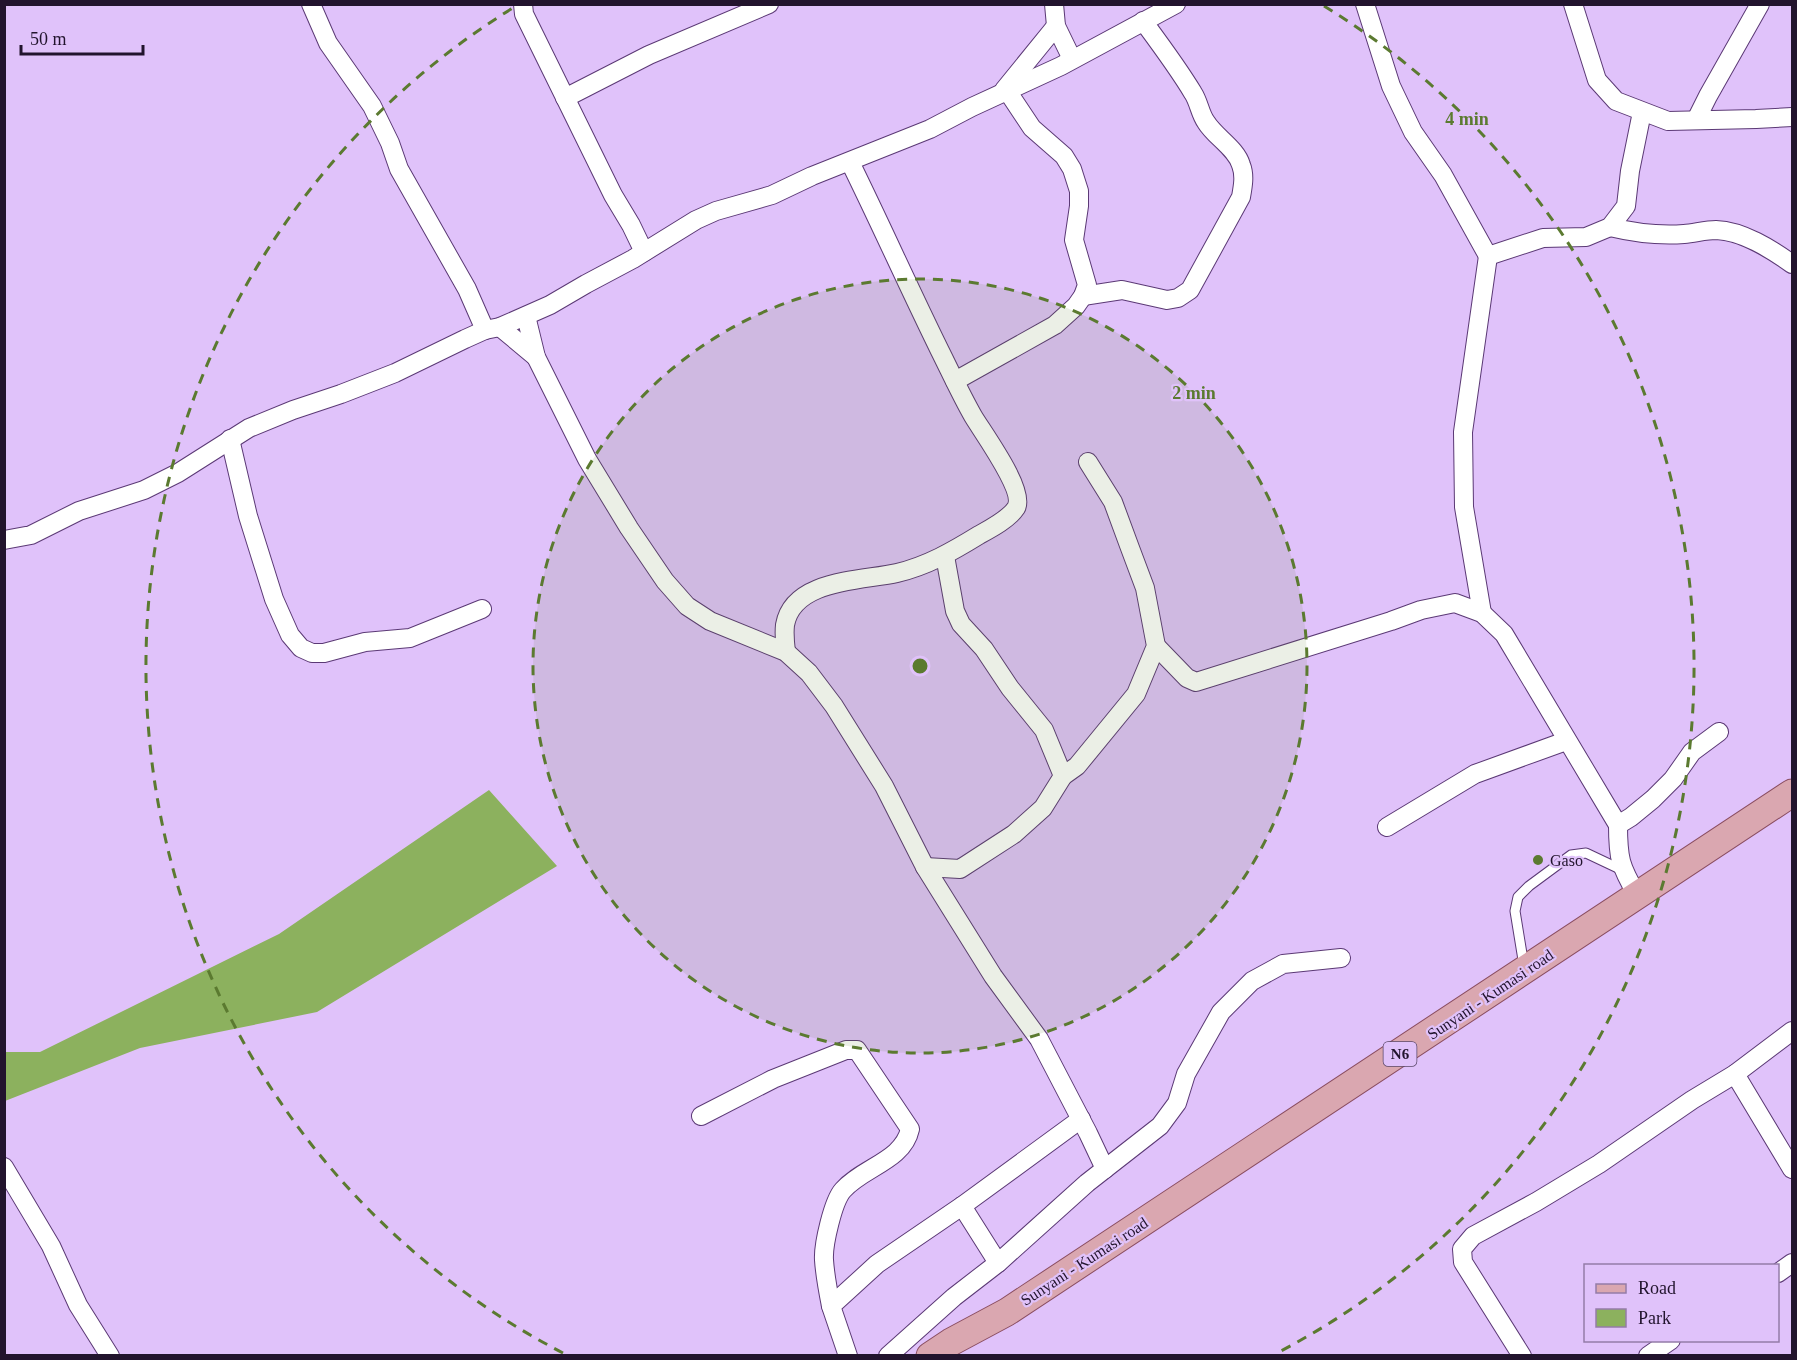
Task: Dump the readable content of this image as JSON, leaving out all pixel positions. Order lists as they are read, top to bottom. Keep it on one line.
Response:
{"streets":{"main road":["Sunyani - Kumasi road","N6"]},"crossings":[["Sunyani - Kumasi road","N6"]],"places":["Gaso"],"legend":["Road","Park"],"scale_bar":"50 m","rings":["4 min","2 min"]}
